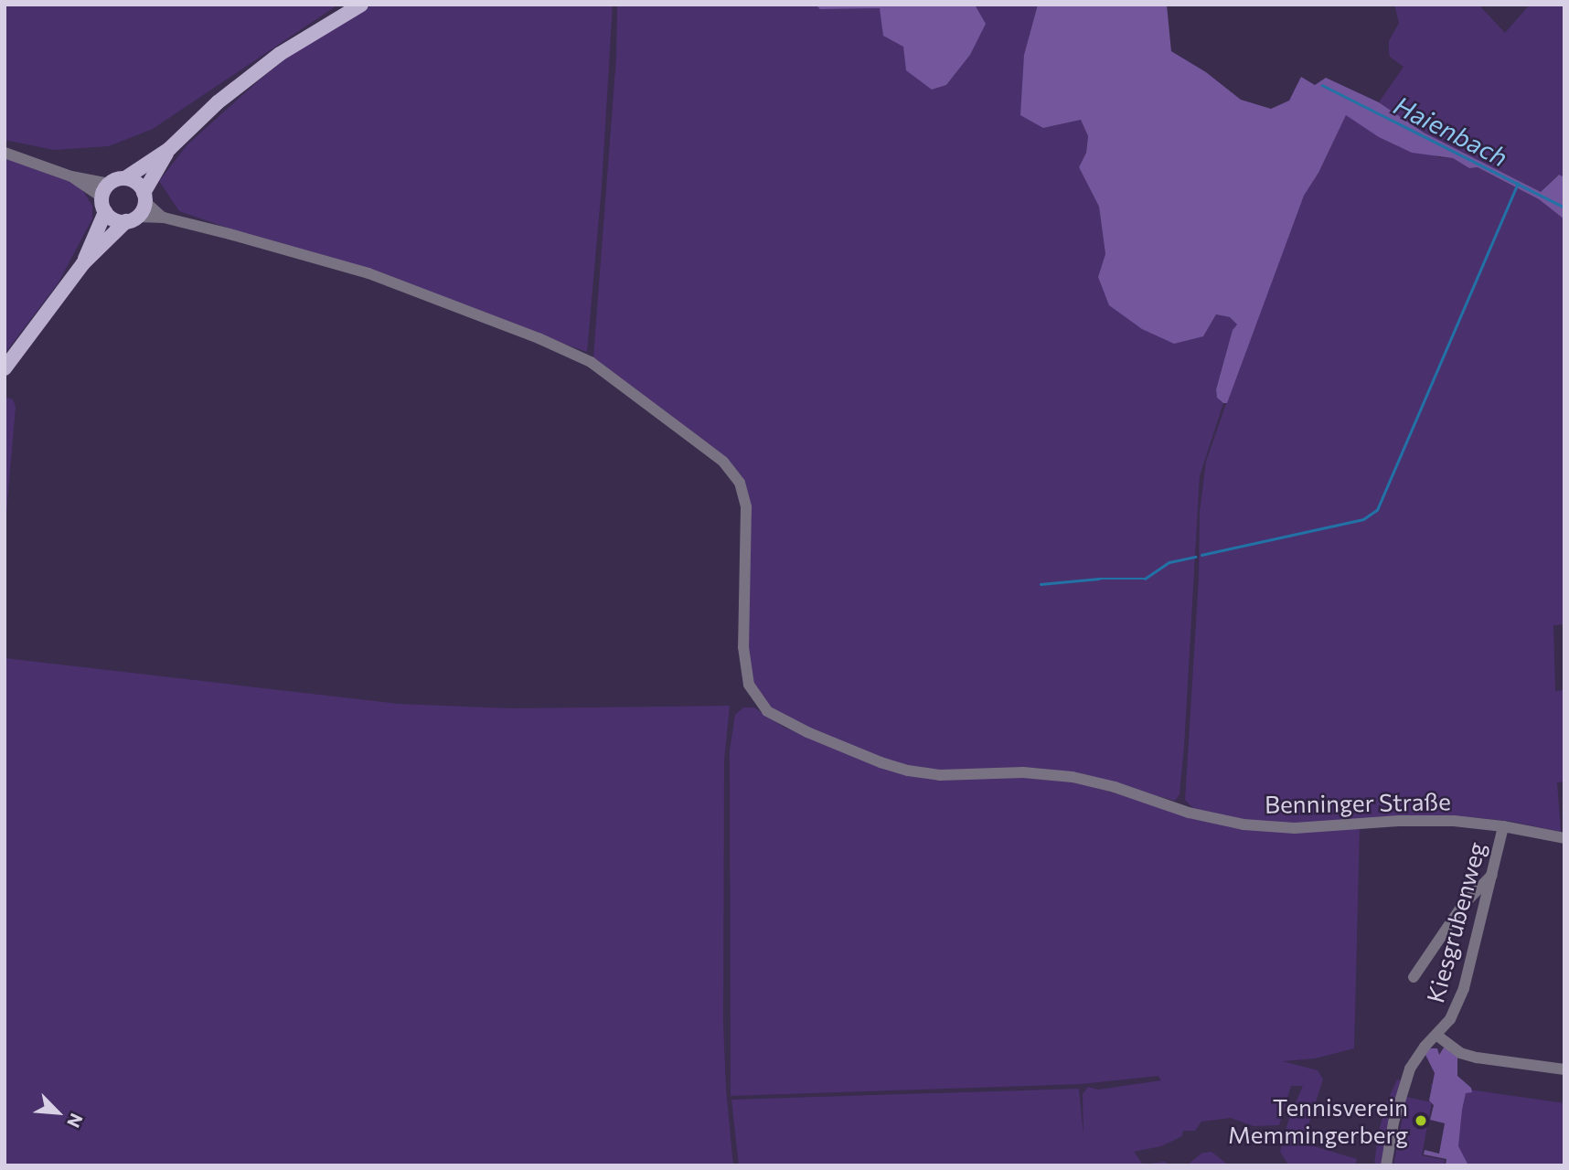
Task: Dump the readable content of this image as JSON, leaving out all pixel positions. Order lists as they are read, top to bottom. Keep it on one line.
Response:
{"streets":{"street":["Benninger Straße","Kiesgrubenweg"]},"crossings":[["Benninger Straße","Kiesgrubenweg"]],"water":["Haienbach"],"places":["Tennisverein Memmingerberg"],"north":"bottom right"}
